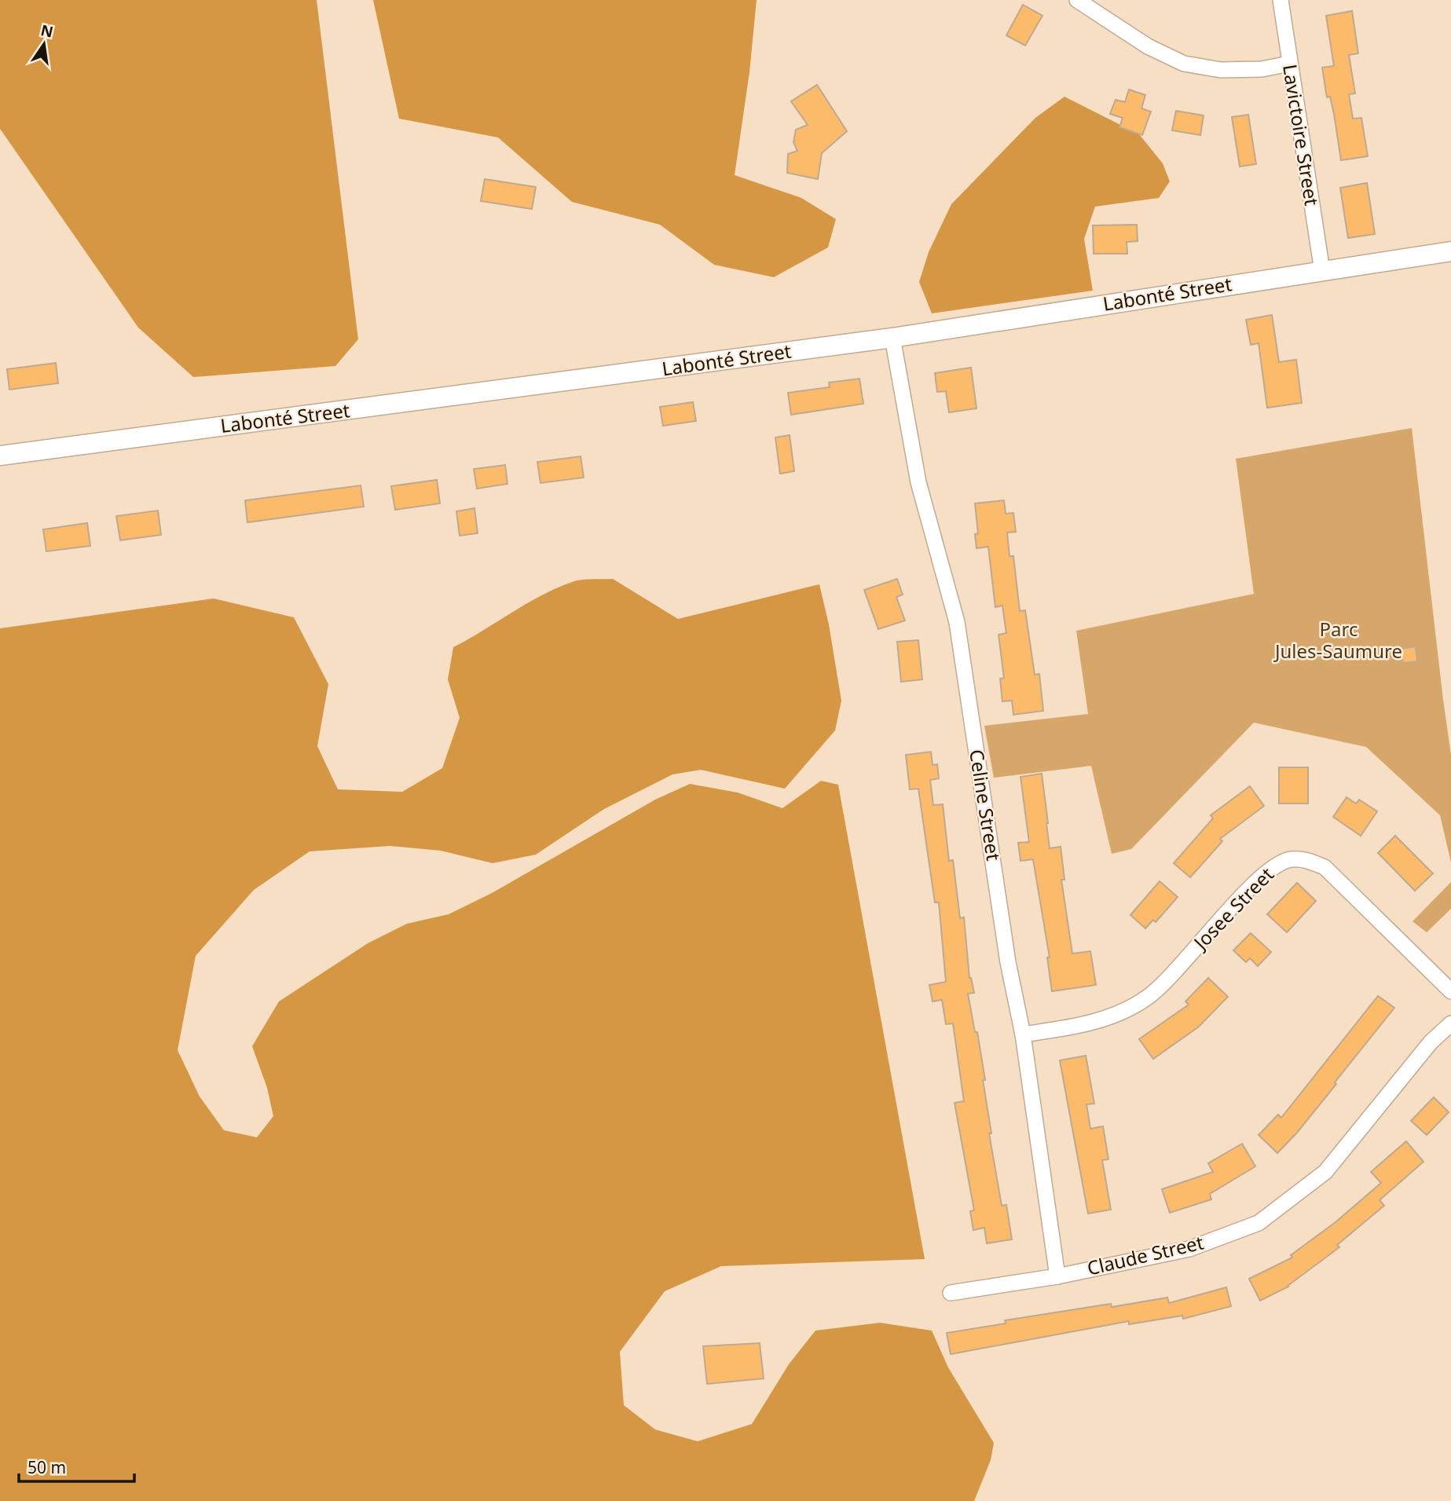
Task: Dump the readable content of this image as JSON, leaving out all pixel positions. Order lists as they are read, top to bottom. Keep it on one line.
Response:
{"streets":{"street":["Lavictoire Street","Labonté Street","Celine Street","Josee Street","Claude Street"]},"crossings":[["Lavictoire Street","Labonté Street"],["Labonté Street","Celine Street"],["Celine Street","Josee Street"],["Celine Street","Claude Street"]],"parks":["Parc Jules-Saumure"],"scale_bar":"50 m","north":"top"}
